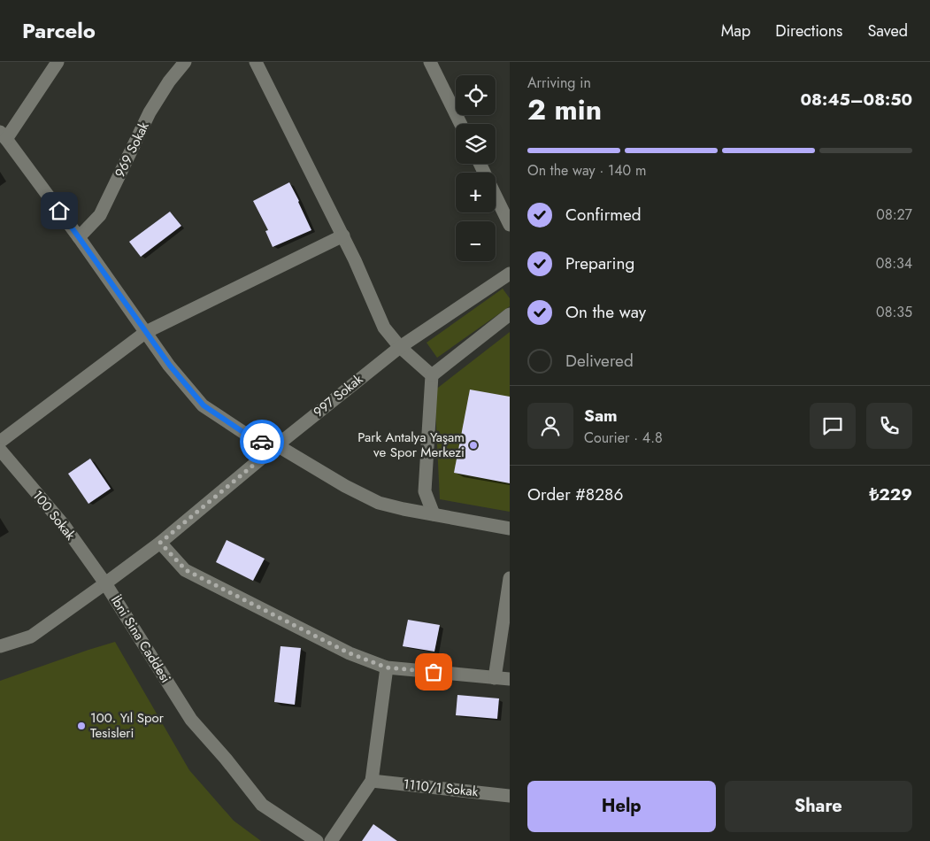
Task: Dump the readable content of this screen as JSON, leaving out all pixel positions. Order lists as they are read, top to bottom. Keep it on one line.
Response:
{"streets":{"street":["969 Sokak","997 Sokak","100 Sokak","İbni Sina Caddesi","1110/1 Sokak"]},"crossings":[["997 Sokak","İbni Sina Caddesi"],["100 Sokak","İbni Sina Caddesi"]],"places":["Park Antalya Yaşam ve Spor Merkezi","100. Yıl Spor Tesisleri"],"page":{"header":"Parcelo","nav":["Map","Directions","Saved"],"heading":["2 min","Arriving in","08:45–08:50"],"panel":["Sam","Courier · 4.8","Order #8286","₺229"],"map_buttons":["+","−"],"bar":"On the way · 140 m","list":[["Confirmed","08:27"],["Preparing","08:34"],["On the way","08:35"],"Delivered"],"buttons":["Help","Share"]}}
